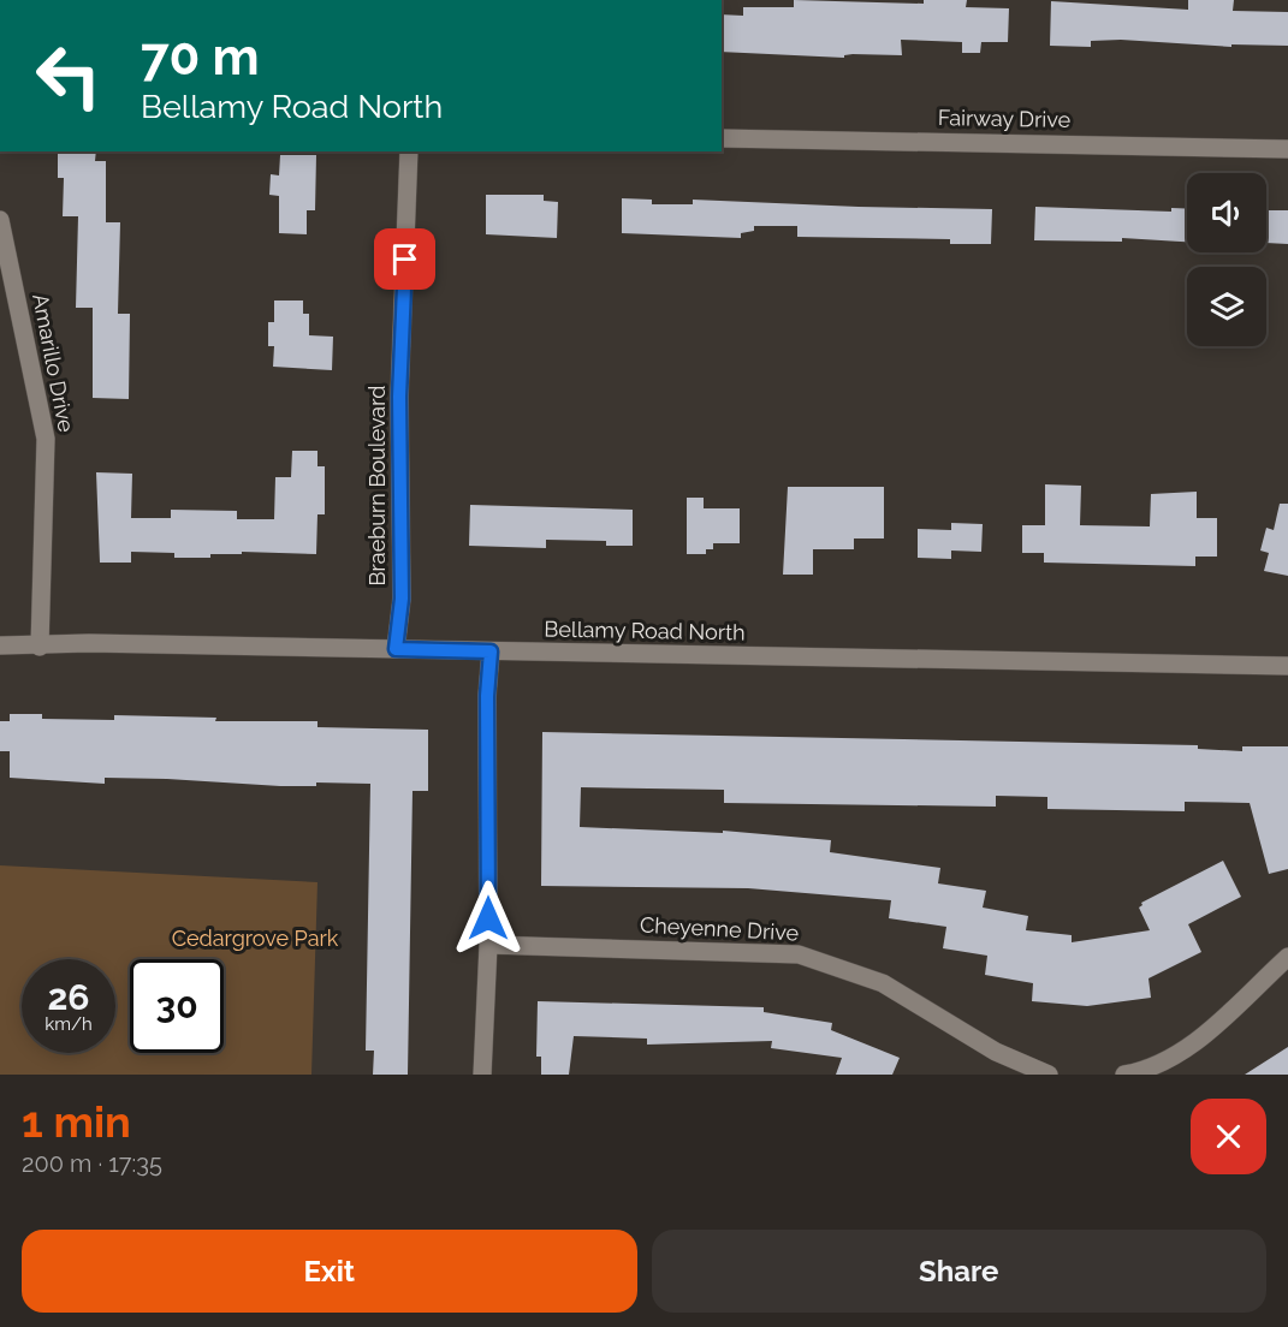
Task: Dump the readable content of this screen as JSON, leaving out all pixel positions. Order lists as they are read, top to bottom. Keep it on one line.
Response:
{"streets":{"street":["Fairway Drive","Amarillo Drive","Braeburn Boulevard","Bellamy Road North","Cheyenne Drive"]},"crossings":[["Amarillo Drive","Bellamy Road North"],["Braeburn Boulevard","Bellamy Road North"]],"parks":["Cedargrove Park"],"page":{"turn":["70 m","Bellamy Road North"],"speed":"26 km/h","limit":"30","heading":["1 min","200 m · 17:35"],"buttons":["Exit","Share"]}}
